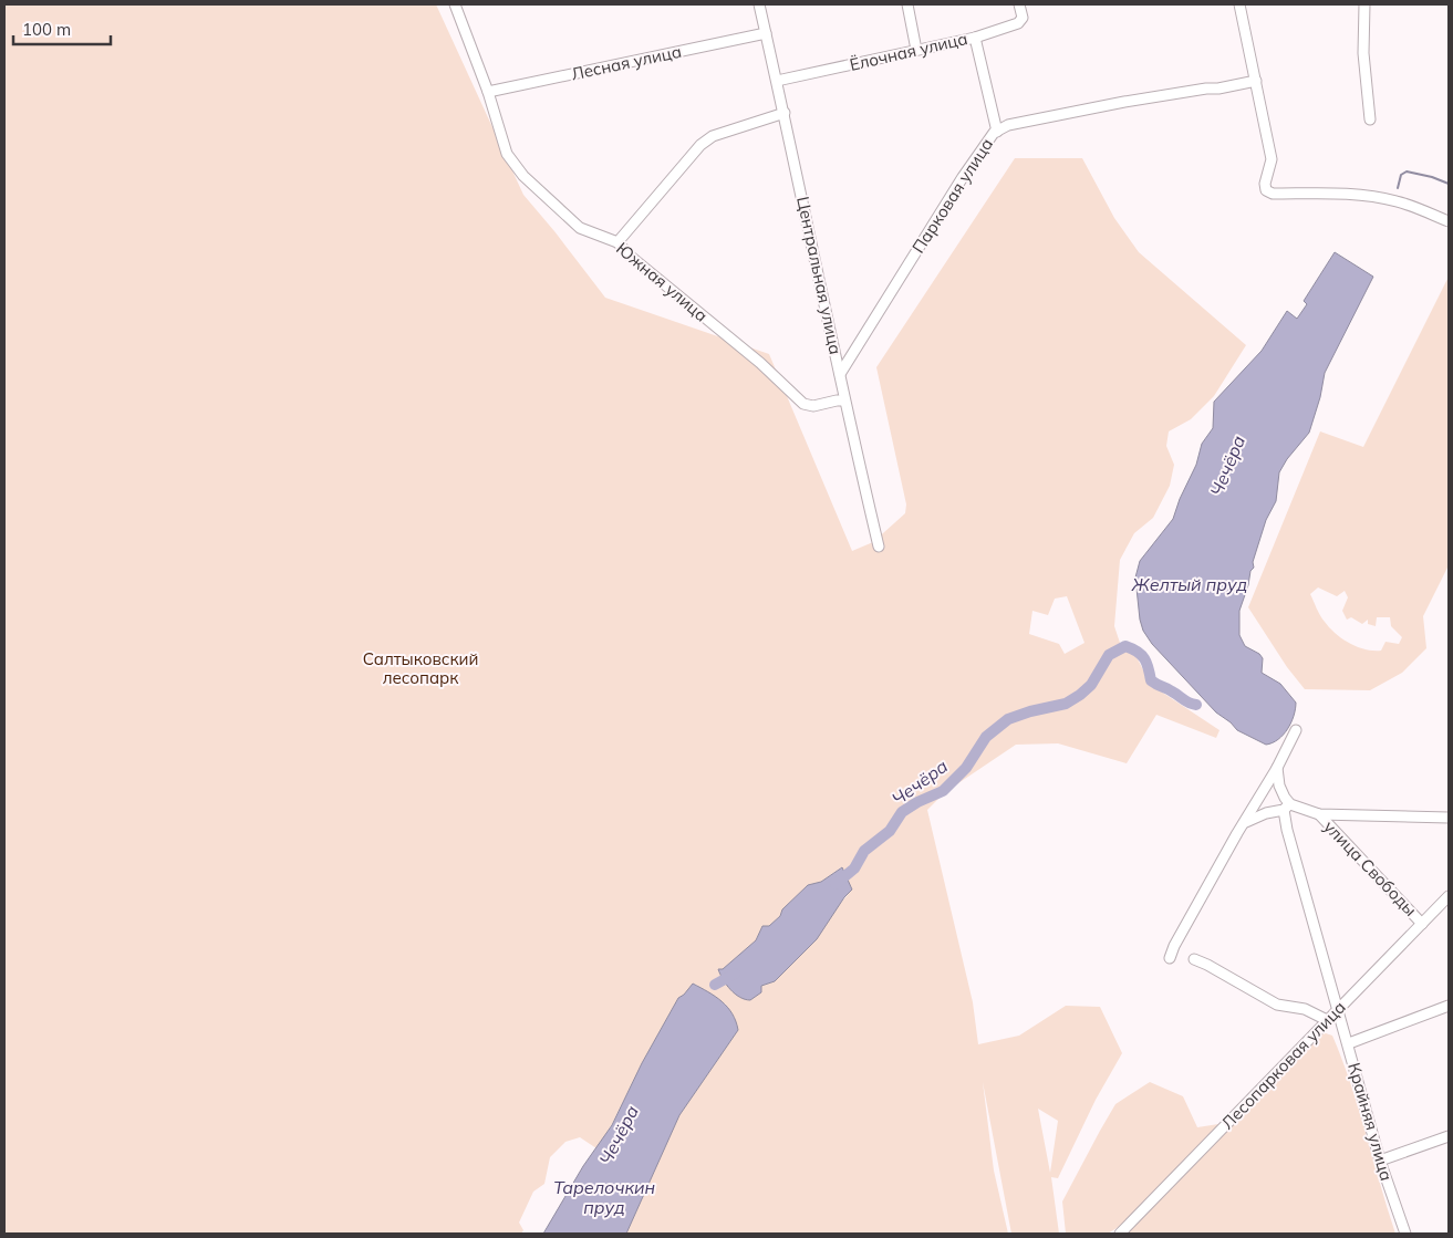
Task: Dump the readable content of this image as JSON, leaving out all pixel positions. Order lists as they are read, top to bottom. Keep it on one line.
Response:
{"streets":{"street":["Ёлочная улица","Лесная улица","Парковая улица","Центральная улица","Южная улица","улица Свободы","Лесопарковая улица","Крайняя улица"]},"crossings":[["Ёлочная улица","Центральная улица"],["Лесная улица","Центральная улица"],["Лесная улица","Южная улица"],["Парковая улица","Центральная улица"],["Центральная улица","Южная улица"],["улица Свободы","Лесопарковая улица"],["Лесопарковая улица","Крайняя улица"]],"water":["Чечёра","Желтый пруд","Тарелочкин пруд"],"parks":["Салтыковский лесопарк"],"scale_bar":"100 m"}
